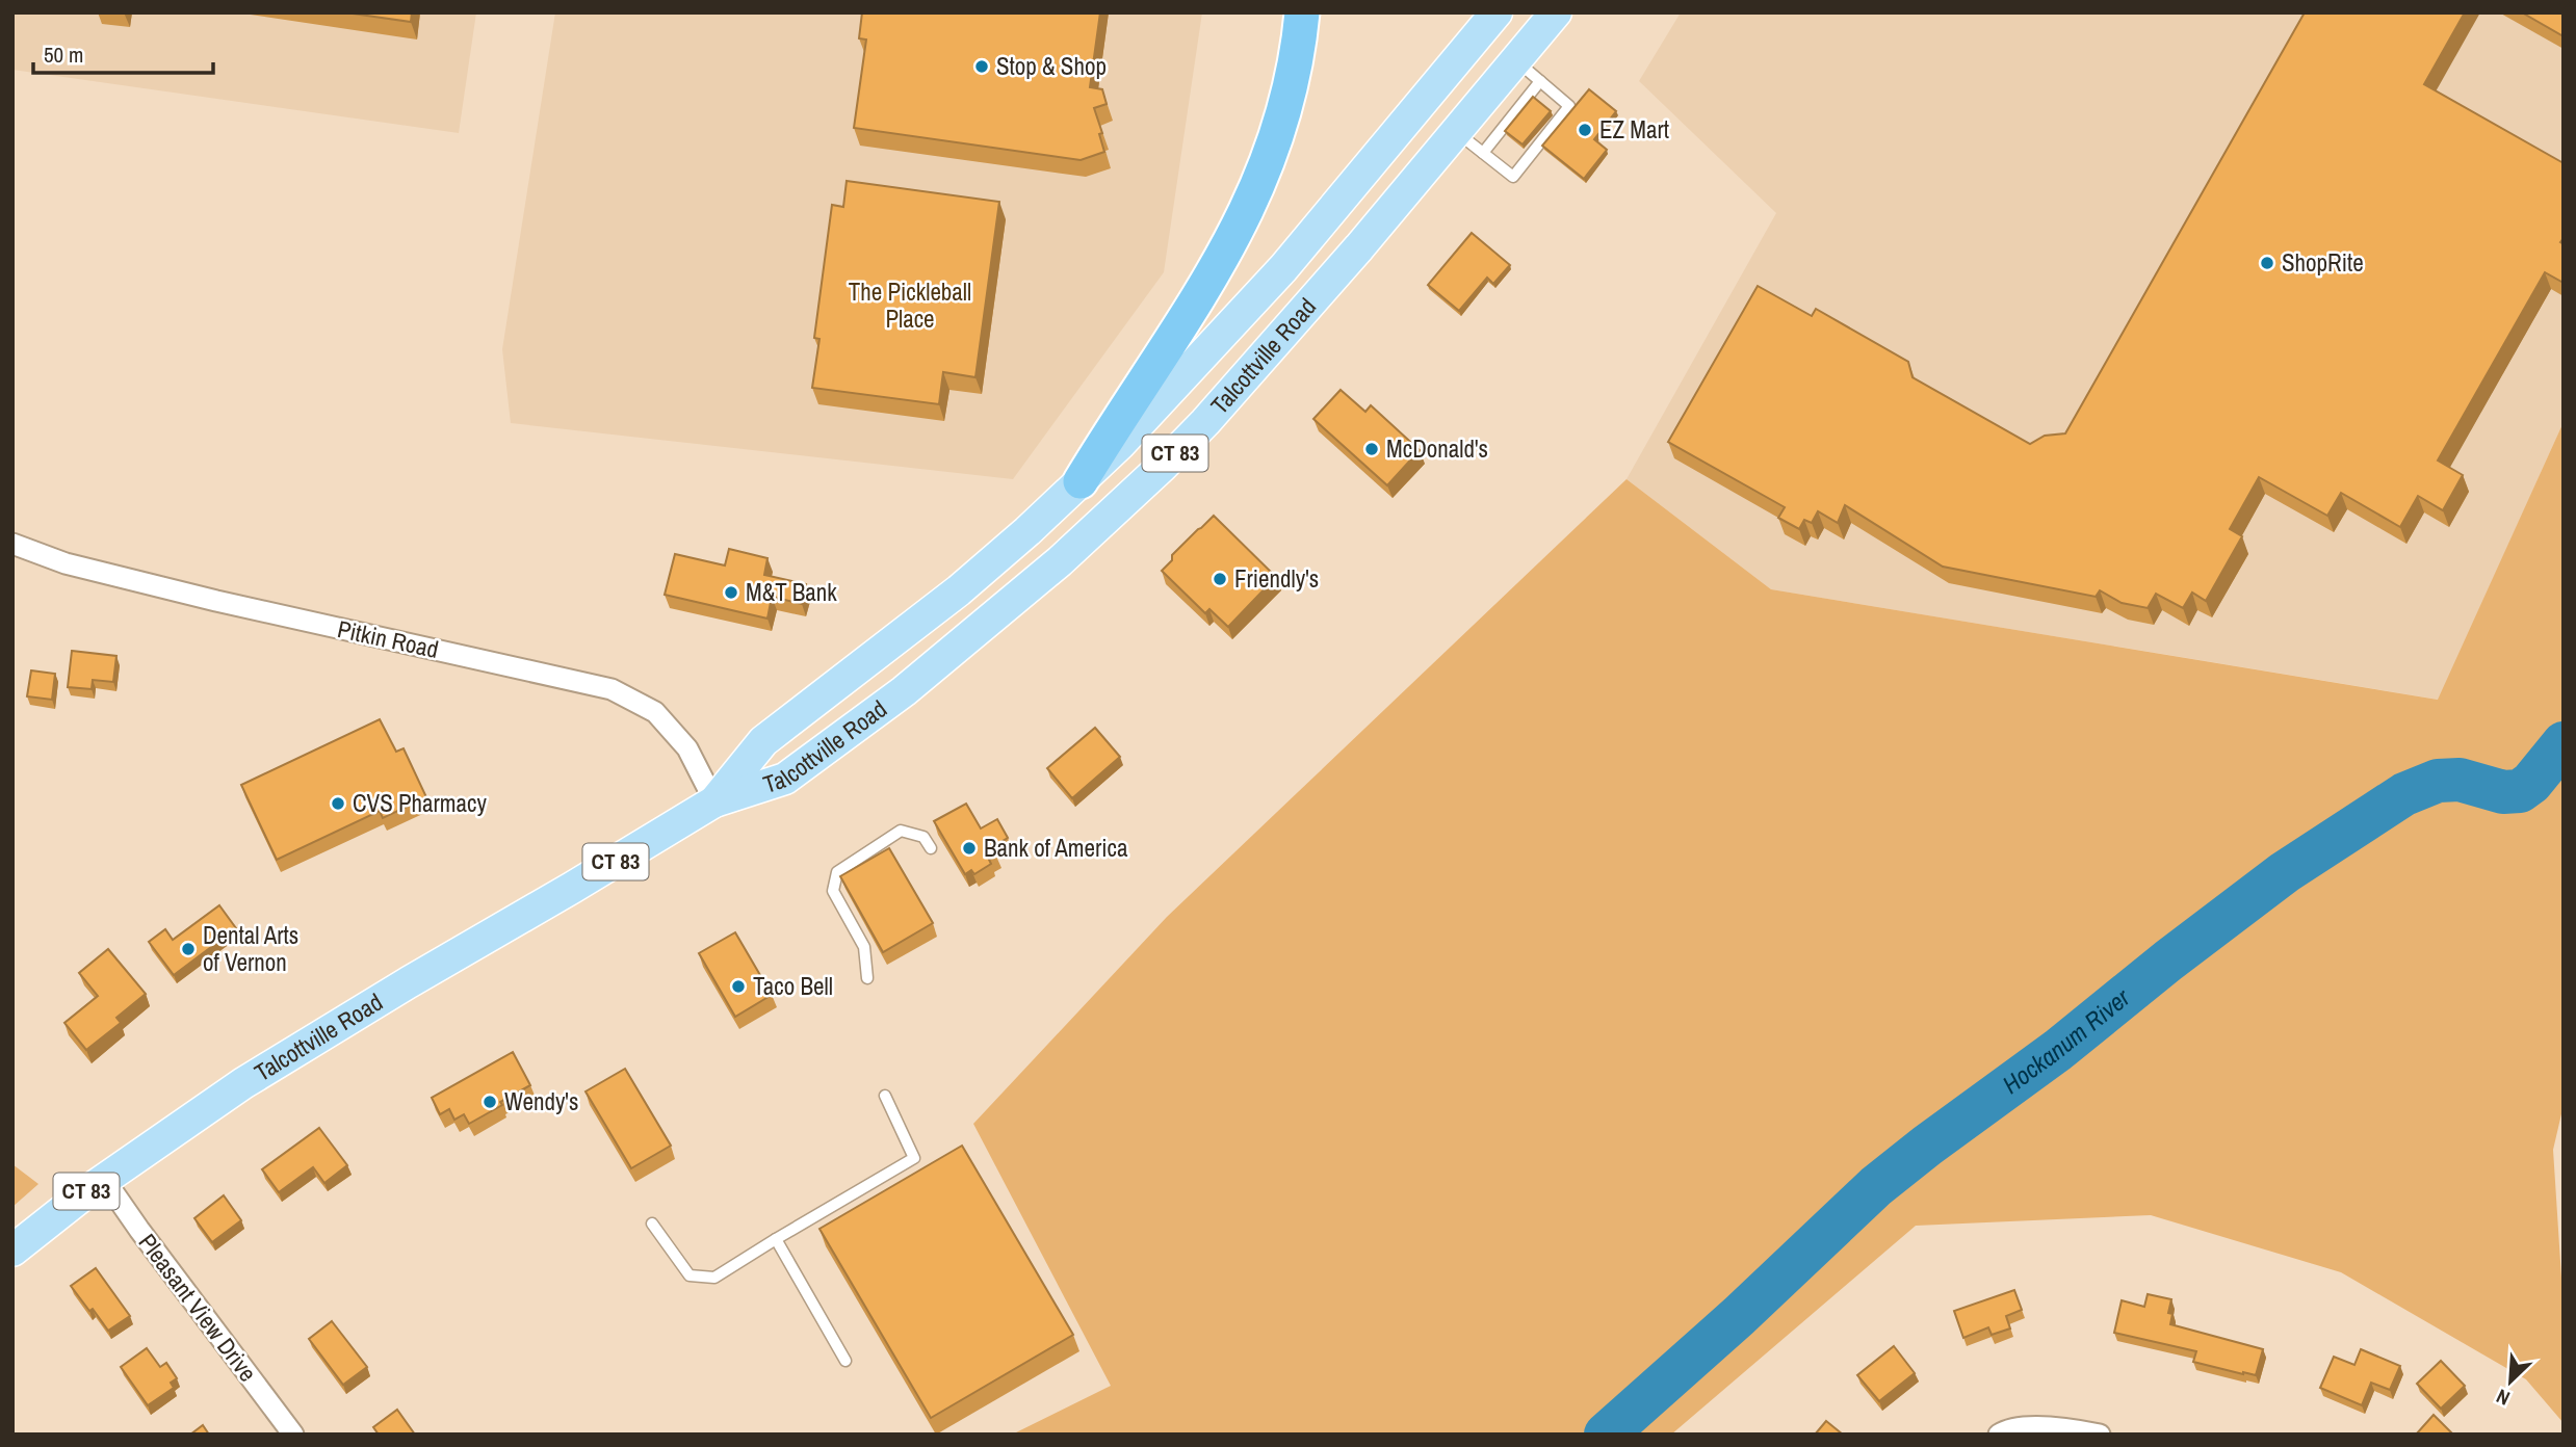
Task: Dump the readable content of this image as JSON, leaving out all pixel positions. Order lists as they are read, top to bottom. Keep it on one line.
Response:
{"streets":{"main road":["Talcottville Road","CT 83"],"street":["Pitkin Road","Pleasant View Drive"]},"crossings":[["Talcottville Road","Pitkin Road"],["Talcottville Road","Pleasant View Drive"]],"water":["Hockanum River"],"parks":["The Pickleball Place"],"places":["Stop & Shop","EZ Mart","ShopRite","McDonald's","Friendly's","M&T Bank","CVS Pharmacy","Bank of America","Dental Arts of Vernon","Taco Bell","Wendy's"],"scale_bar":"50 m","north":"bottom left"}
